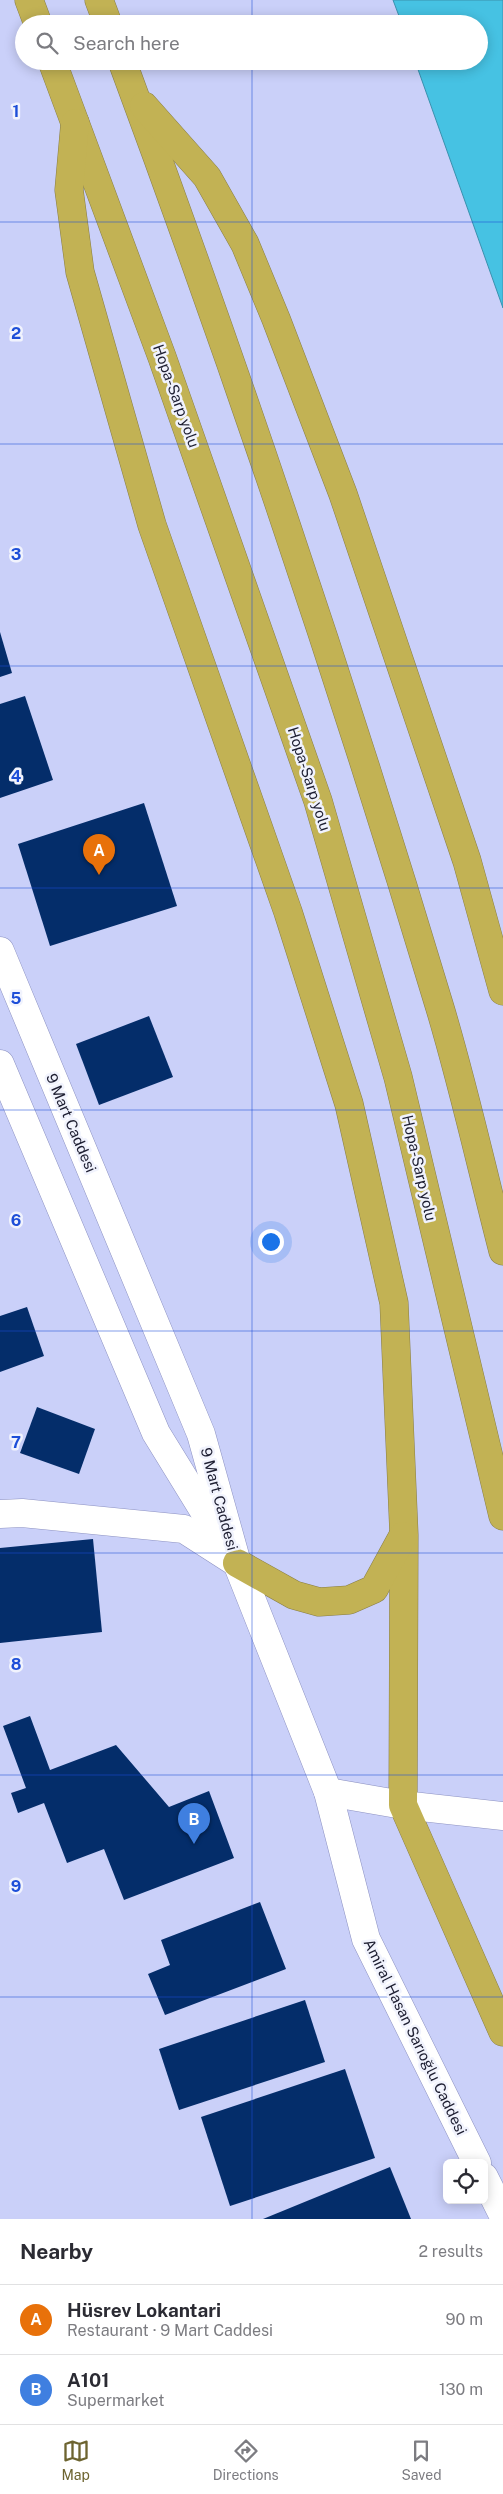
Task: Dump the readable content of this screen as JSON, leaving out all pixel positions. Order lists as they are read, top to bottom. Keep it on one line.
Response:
{"streets":{"highway":["Hopa-Sarp yolu"],"main road":["9 Mart Caddesi","Amiral Hasan Sarıoğlu Caddesi"]},"crossings":[["9 Mart Caddesi","Amiral Hasan Sarıoğlu Caddesi"]],"page":{"search":"Search here","pins":["A","B"],"heading":["Nearby","2 results"],"list":[{"mark":"A","name":"Hüsrev Lokantari","note":"Restaurant · 9 Mart Caddesi","value":"90 m"},{"mark":"B","name":"A101","note":"Supermarket","value":"130 m"}],"nav":["Map","Directions","Saved"]},"grid":{"rows":["1","2","3","4","5","6","7","8","9"]}}
